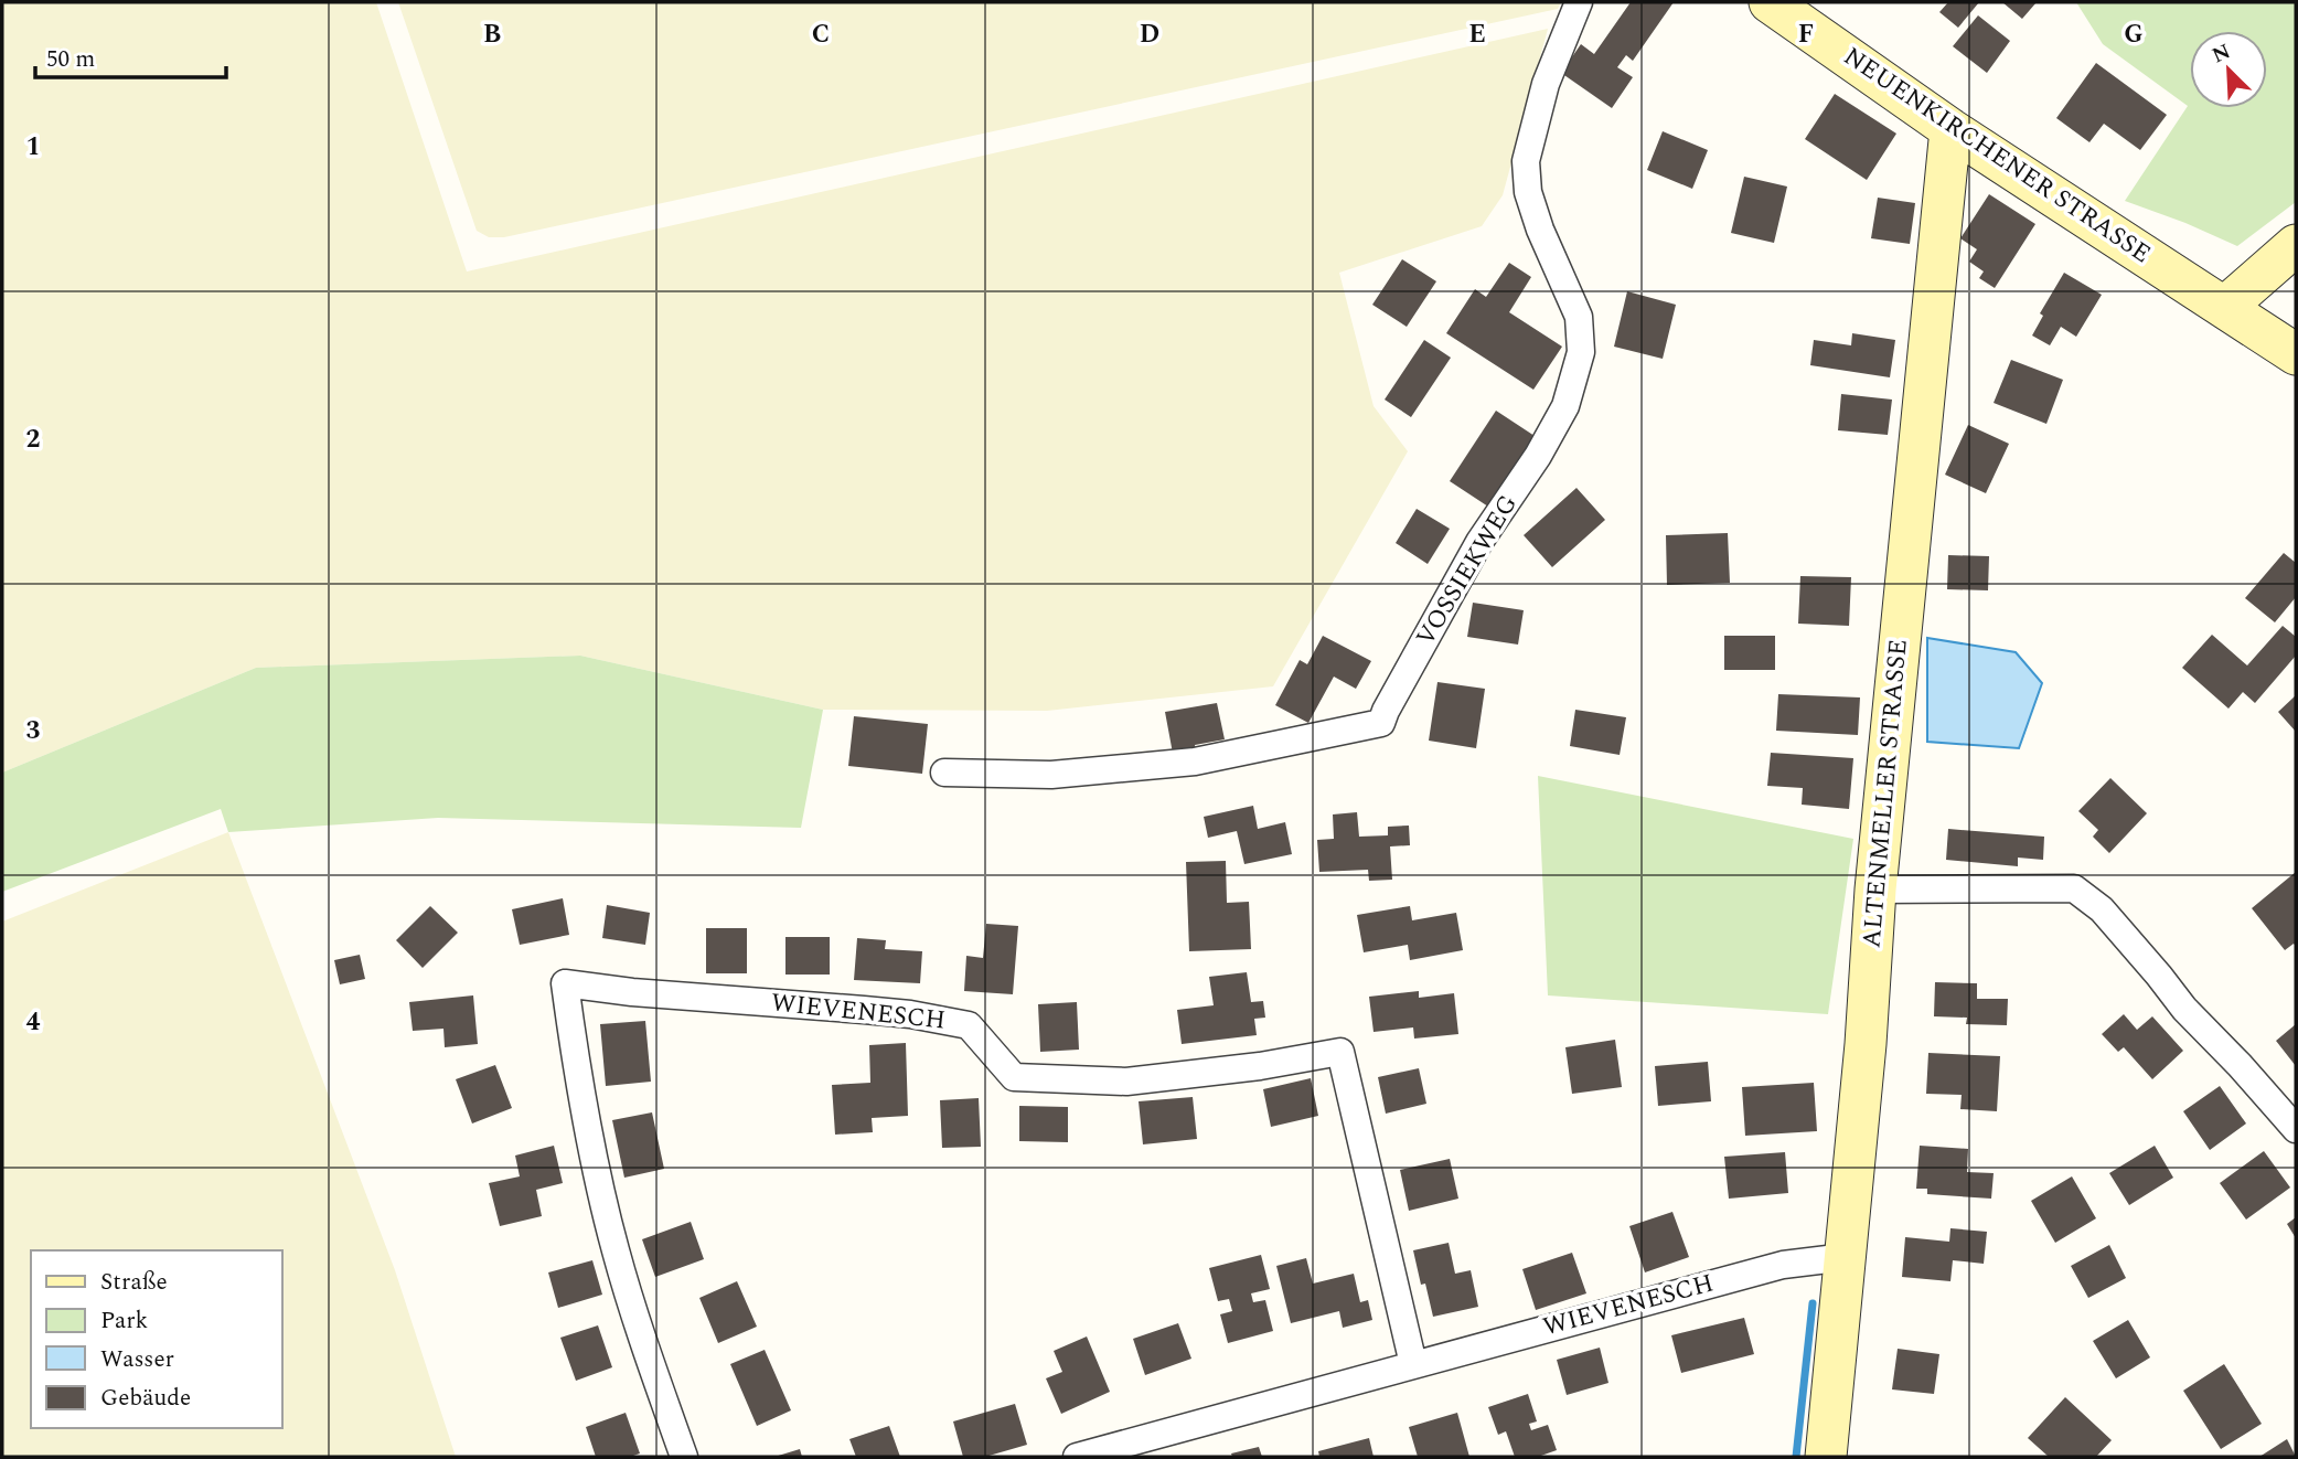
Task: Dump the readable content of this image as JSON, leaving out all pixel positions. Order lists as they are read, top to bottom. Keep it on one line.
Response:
{"streets":{"street":["NEUENKIRCHENER STRASSE","VOSSIEKWEG","ALTENMELLER STRASSE","WIEVENESCH"]},"crossings":[["NEUENKIRCHENER STRASSE","ALTENMELLER STRASSE"],["ALTENMELLER STRASSE","WIEVENESCH"]],"legend":["Straße","Park","Wasser","Gebäude"],"scale_bar":"50 m","north":"top left","grid":{"columns":["B","C","D","E","F","G"],"rows":["1","2","3","4"]}}
